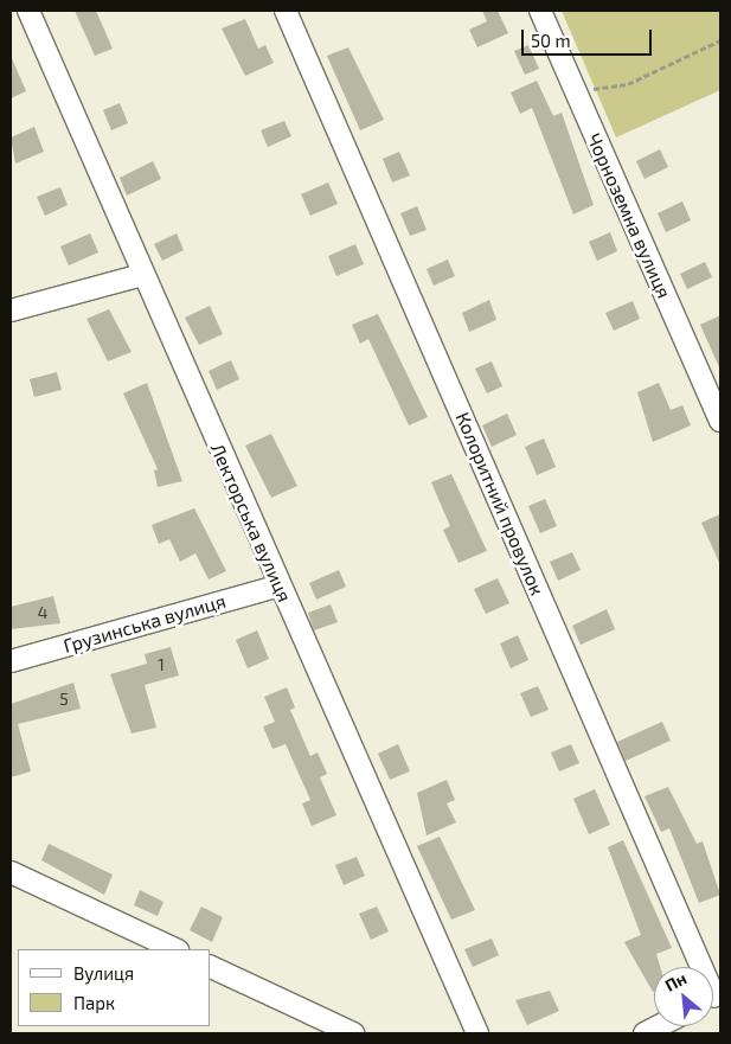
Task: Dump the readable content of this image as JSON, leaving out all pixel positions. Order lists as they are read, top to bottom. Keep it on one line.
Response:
{"streets":{"street":["Чорноземна вулиця","Колоритний провулок","Лекторська вулиця","Грузинська вулиця"]},"crossings":[["Лекторська вулиця","Грузинська вулиця"]],"house_numbers":["4","1","5"],"legend":["Вулиця","Парк"],"scale_bar":"50 m","north":"top left"}
